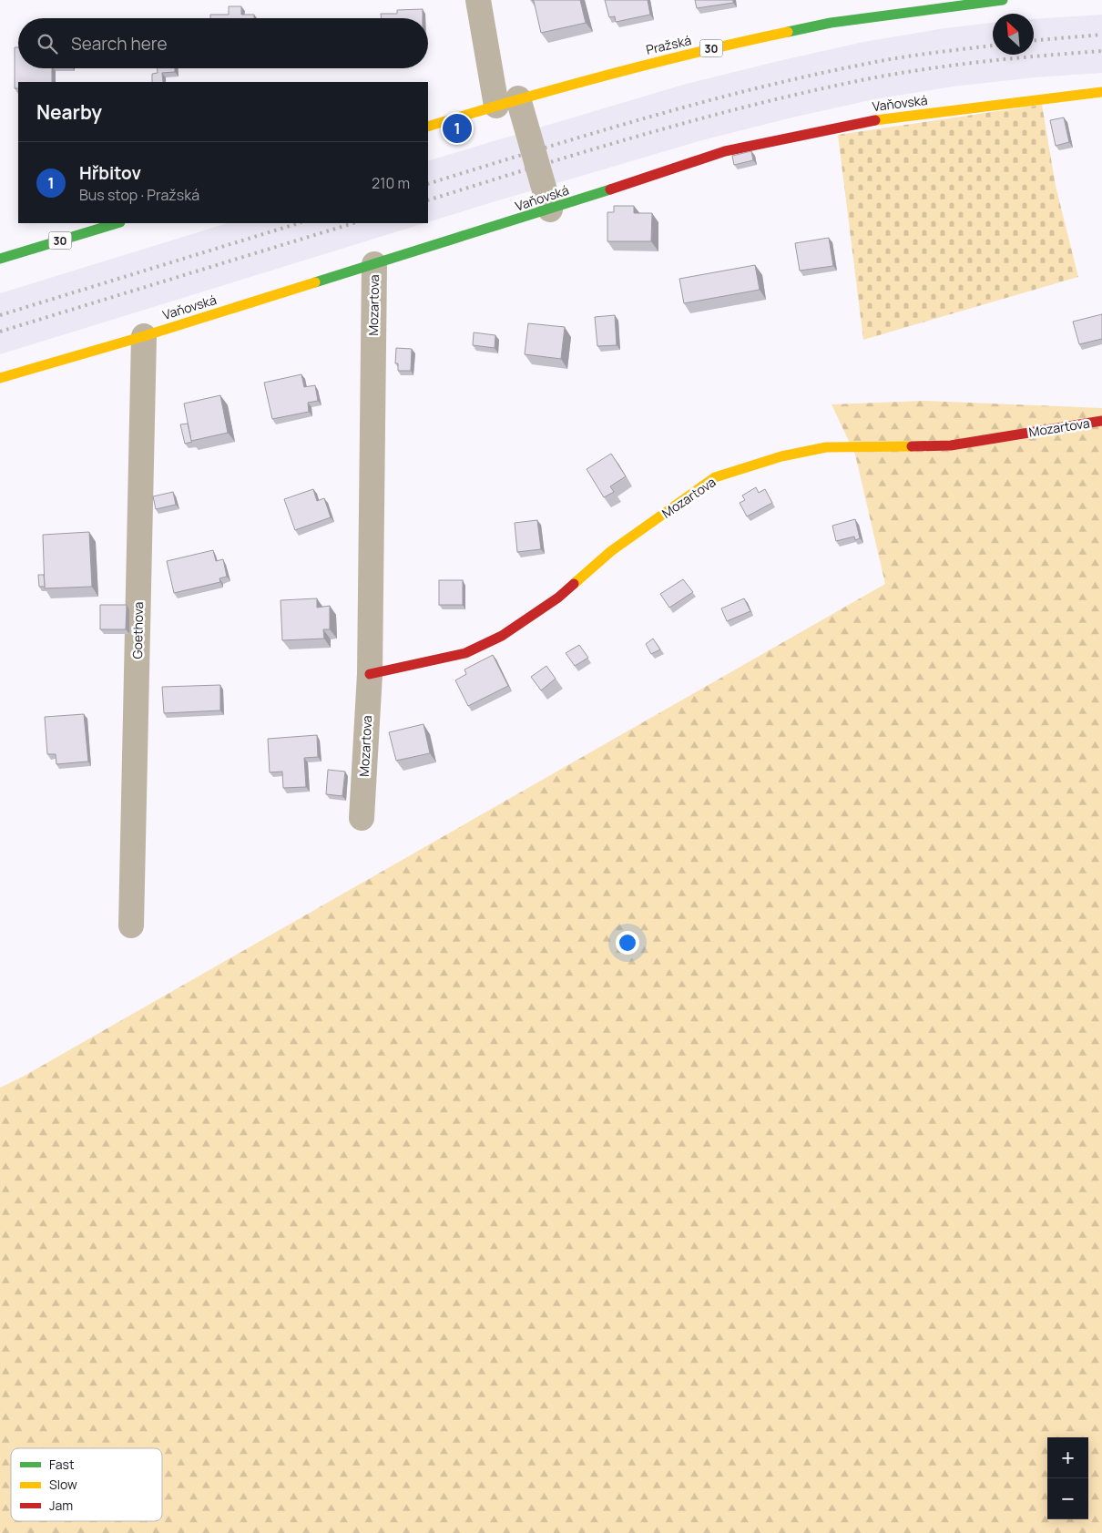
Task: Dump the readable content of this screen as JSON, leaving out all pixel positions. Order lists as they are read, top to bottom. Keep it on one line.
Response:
{"streets":{"street":["Pražská","30","Vaňovská","Mozartova","Goethova"]},"crossings":[["Vaňovská","Mozartova"],["Vaňovská","Goethova"]],"legend":["Fast","Slow","Jam"],"north":"top left","page":{"search":"Search here","heading":"Nearby","pins":"1","list":[{"mark":"1","name":"Hřbitov","note":"Bus stop · Pražská","value":"210 m"}],"map_buttons":["+","−"]}}
